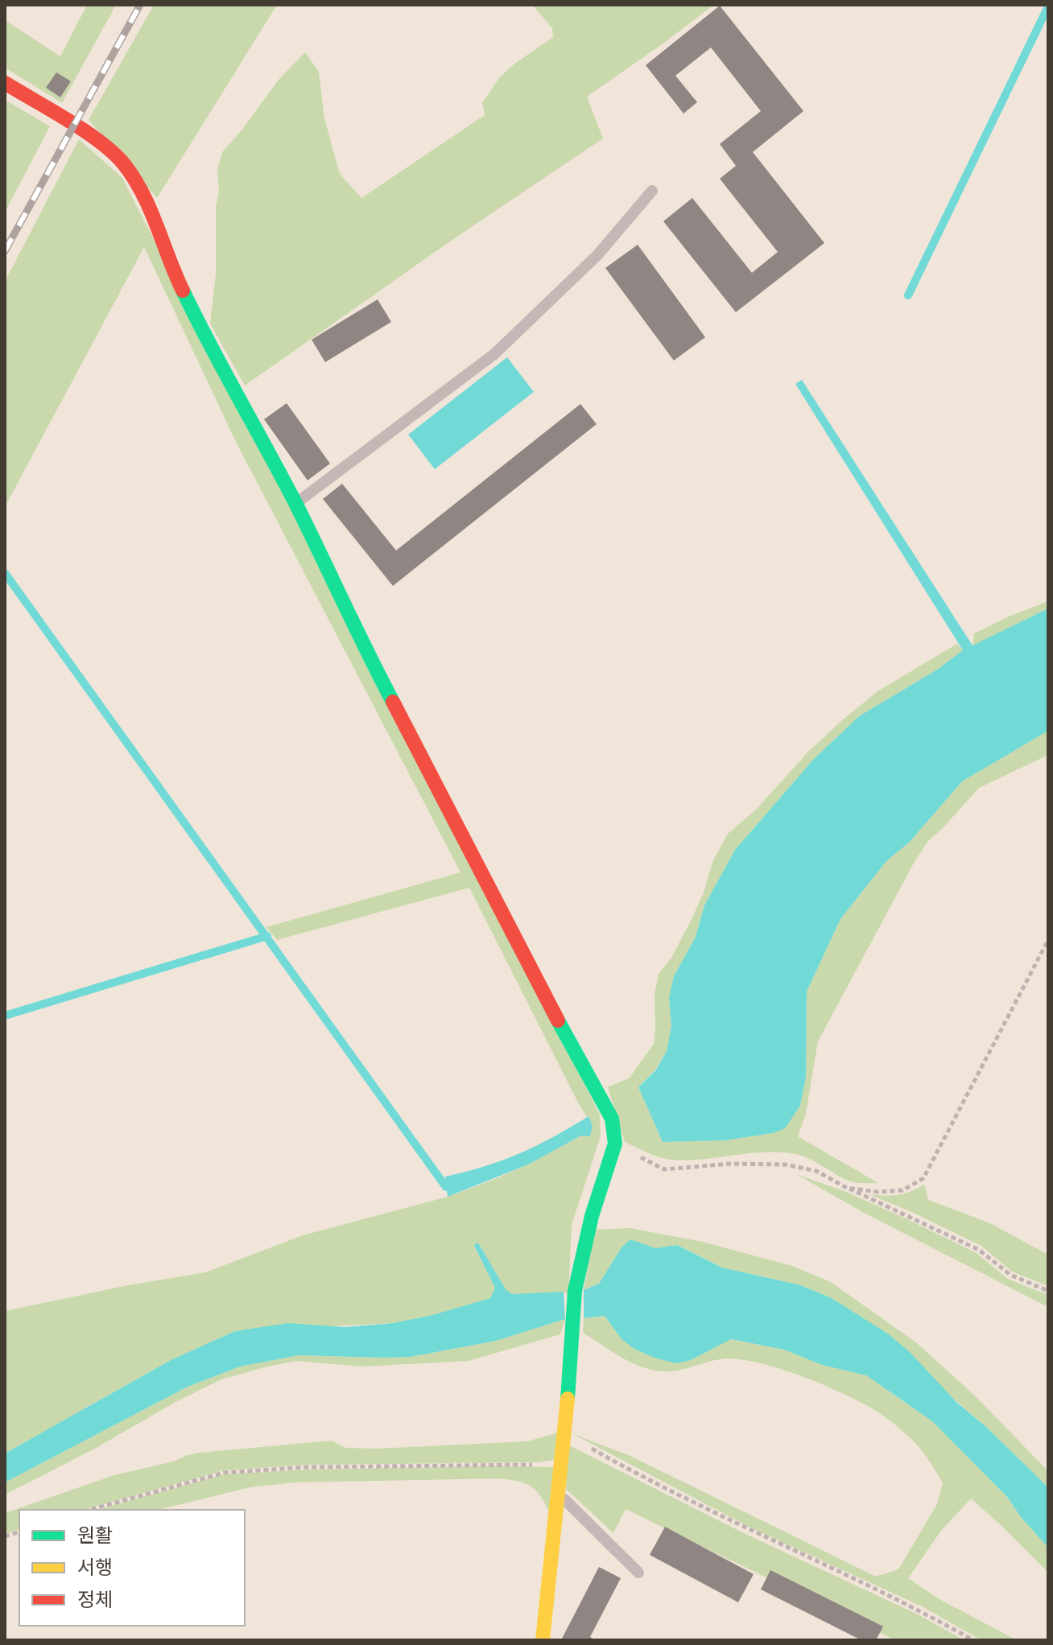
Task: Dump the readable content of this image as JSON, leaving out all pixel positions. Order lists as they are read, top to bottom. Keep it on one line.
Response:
{"legend":["원활","서행","정체"]}
